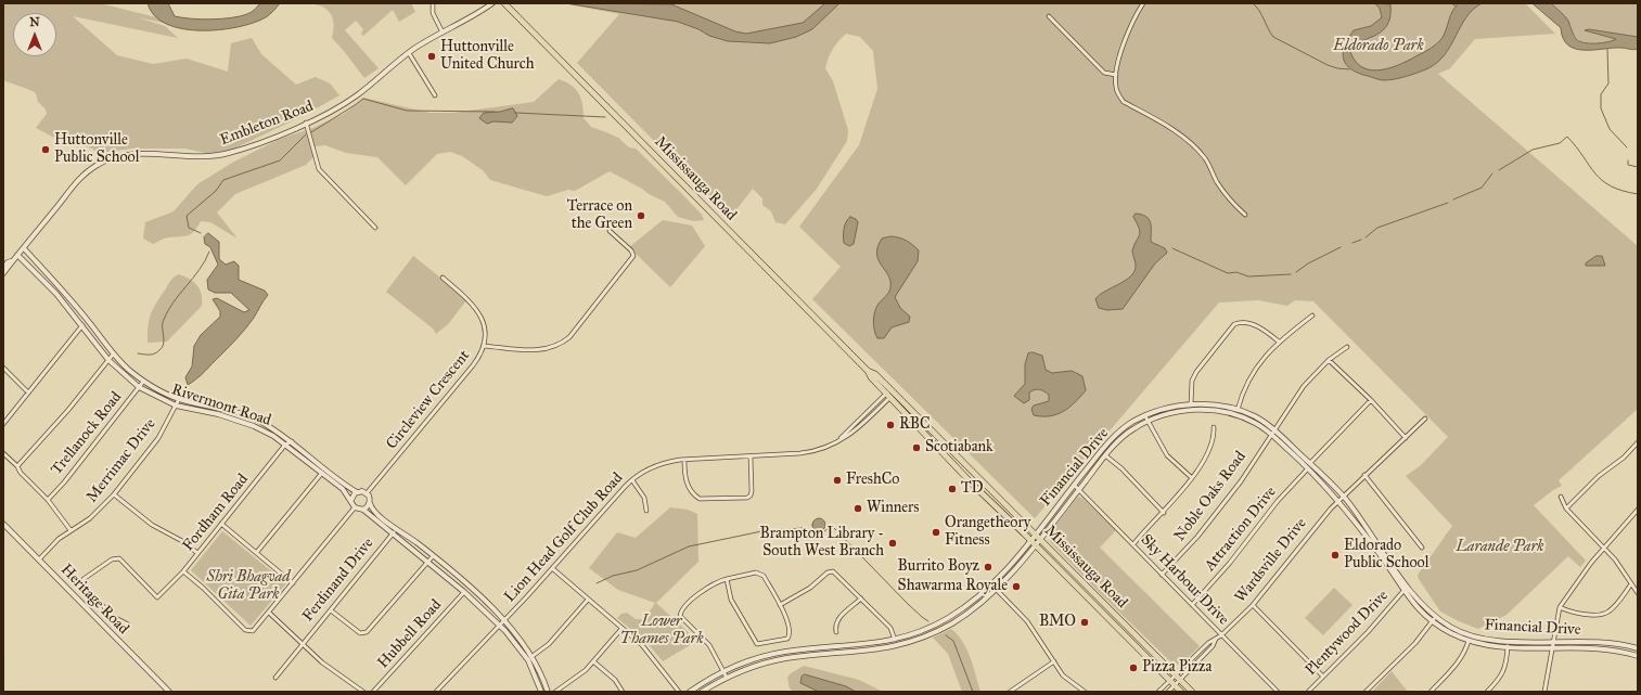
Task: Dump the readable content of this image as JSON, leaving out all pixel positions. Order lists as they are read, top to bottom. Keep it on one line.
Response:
{"streets":{"main road":["Mississauga Road"],"street":["Embleton Road","Circleview Crescent","Rivermont Road","Trellanock Road","Merrimac Drive","Financial Drive","Noble Oaks Road","Fordham Road","Attraction Drive","Lion Head Golf Club Road","Wardsville Drive","Ferdinand Drive","Sky Harbour Drive","Heritage Road","Plentywood Drive","Hubbell Road"]},"crossings":[["Embleton Road","Rivermont Road"],["Mississauga Road","Financial Drive"],["Mississauga Road","Lion Head Golf Club Road"],["Mississauga Road","Wardsville Drive"],["Circleview Crescent","Rivermont Road"],["Rivermont Road","Trellanock Road"],["Rivermont Road","Merrimac Drive"],["Rivermont Road","Fordham Road"],["Merrimac Drive","Heritage Road"],["Financial Drive","Noble Oaks Road"],["Financial Drive","Attraction Drive"],["Financial Drive","Wardsville Drive"],["Financial Drive","Sky Harbour Drive"],["Financial Drive","Plentywood Drive"],["Noble Oaks Road","Sky Harbour Drive"],["Attraction Drive","Sky Harbour Drive"],["Wardsville Drive","Sky Harbour Drive"]],"parks":["Eldorado Park","Larande Park","Shri Bhagvad Gita Park","Lower Thames Park"],"places":["Huttonville United Church","Huttonville Public School","Terrace on the Green","RBC","Scotiabank","FreshCo","TD","Winners","Orangetheory Fitness","Brampton Library - South West Branch","Eldorado Public School","Burrito Boyz","Shawarma Royale","BMO","Pizza Pizza"],"north":"top"}
